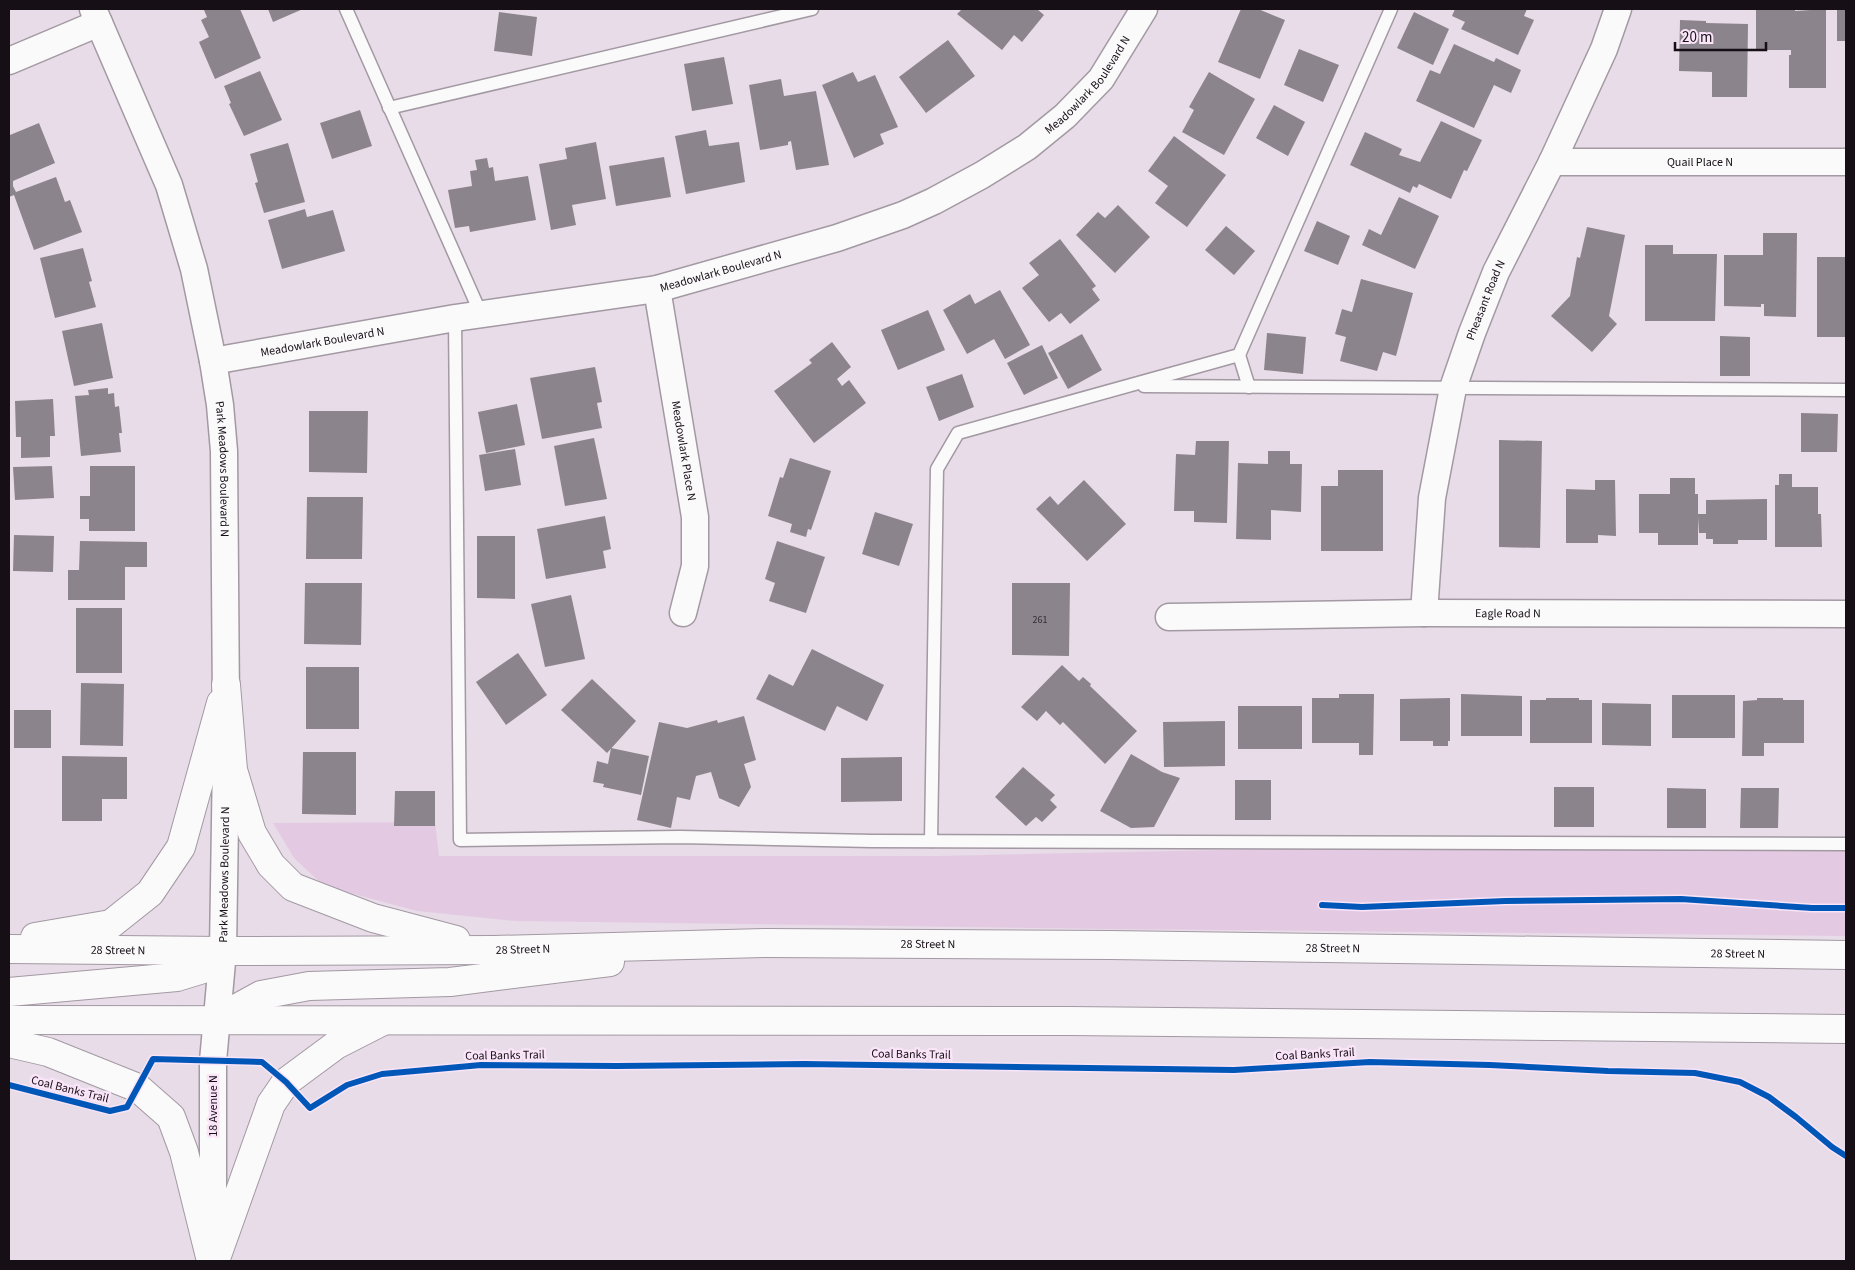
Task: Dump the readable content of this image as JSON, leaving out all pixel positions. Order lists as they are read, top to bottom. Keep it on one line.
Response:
{"streets":{"main road":["28 Street N"],"street":["Meadowlark Boulevard N","Quail Place N","Pheasant Road N","Meadowlark Place N","Park Meadows Boulevard N","Eagle Road N","18 Avenue N"],"cycle path":["Coal Banks Trail"]},"crossings":[["Meadowlark Boulevard N","Meadowlark Place N"],["Meadowlark Boulevard N","Park Meadows Boulevard N"],["Quail Place N","Pheasant Road N"],["Pheasant Road N","Eagle Road N"],["Park Meadows Boulevard N","28 Street N"],["Park Meadows Boulevard N","18 Avenue N"],["28 Street N","18 Avenue N"]],"house_numbers":["261"],"scale_bar":"20 m"}
